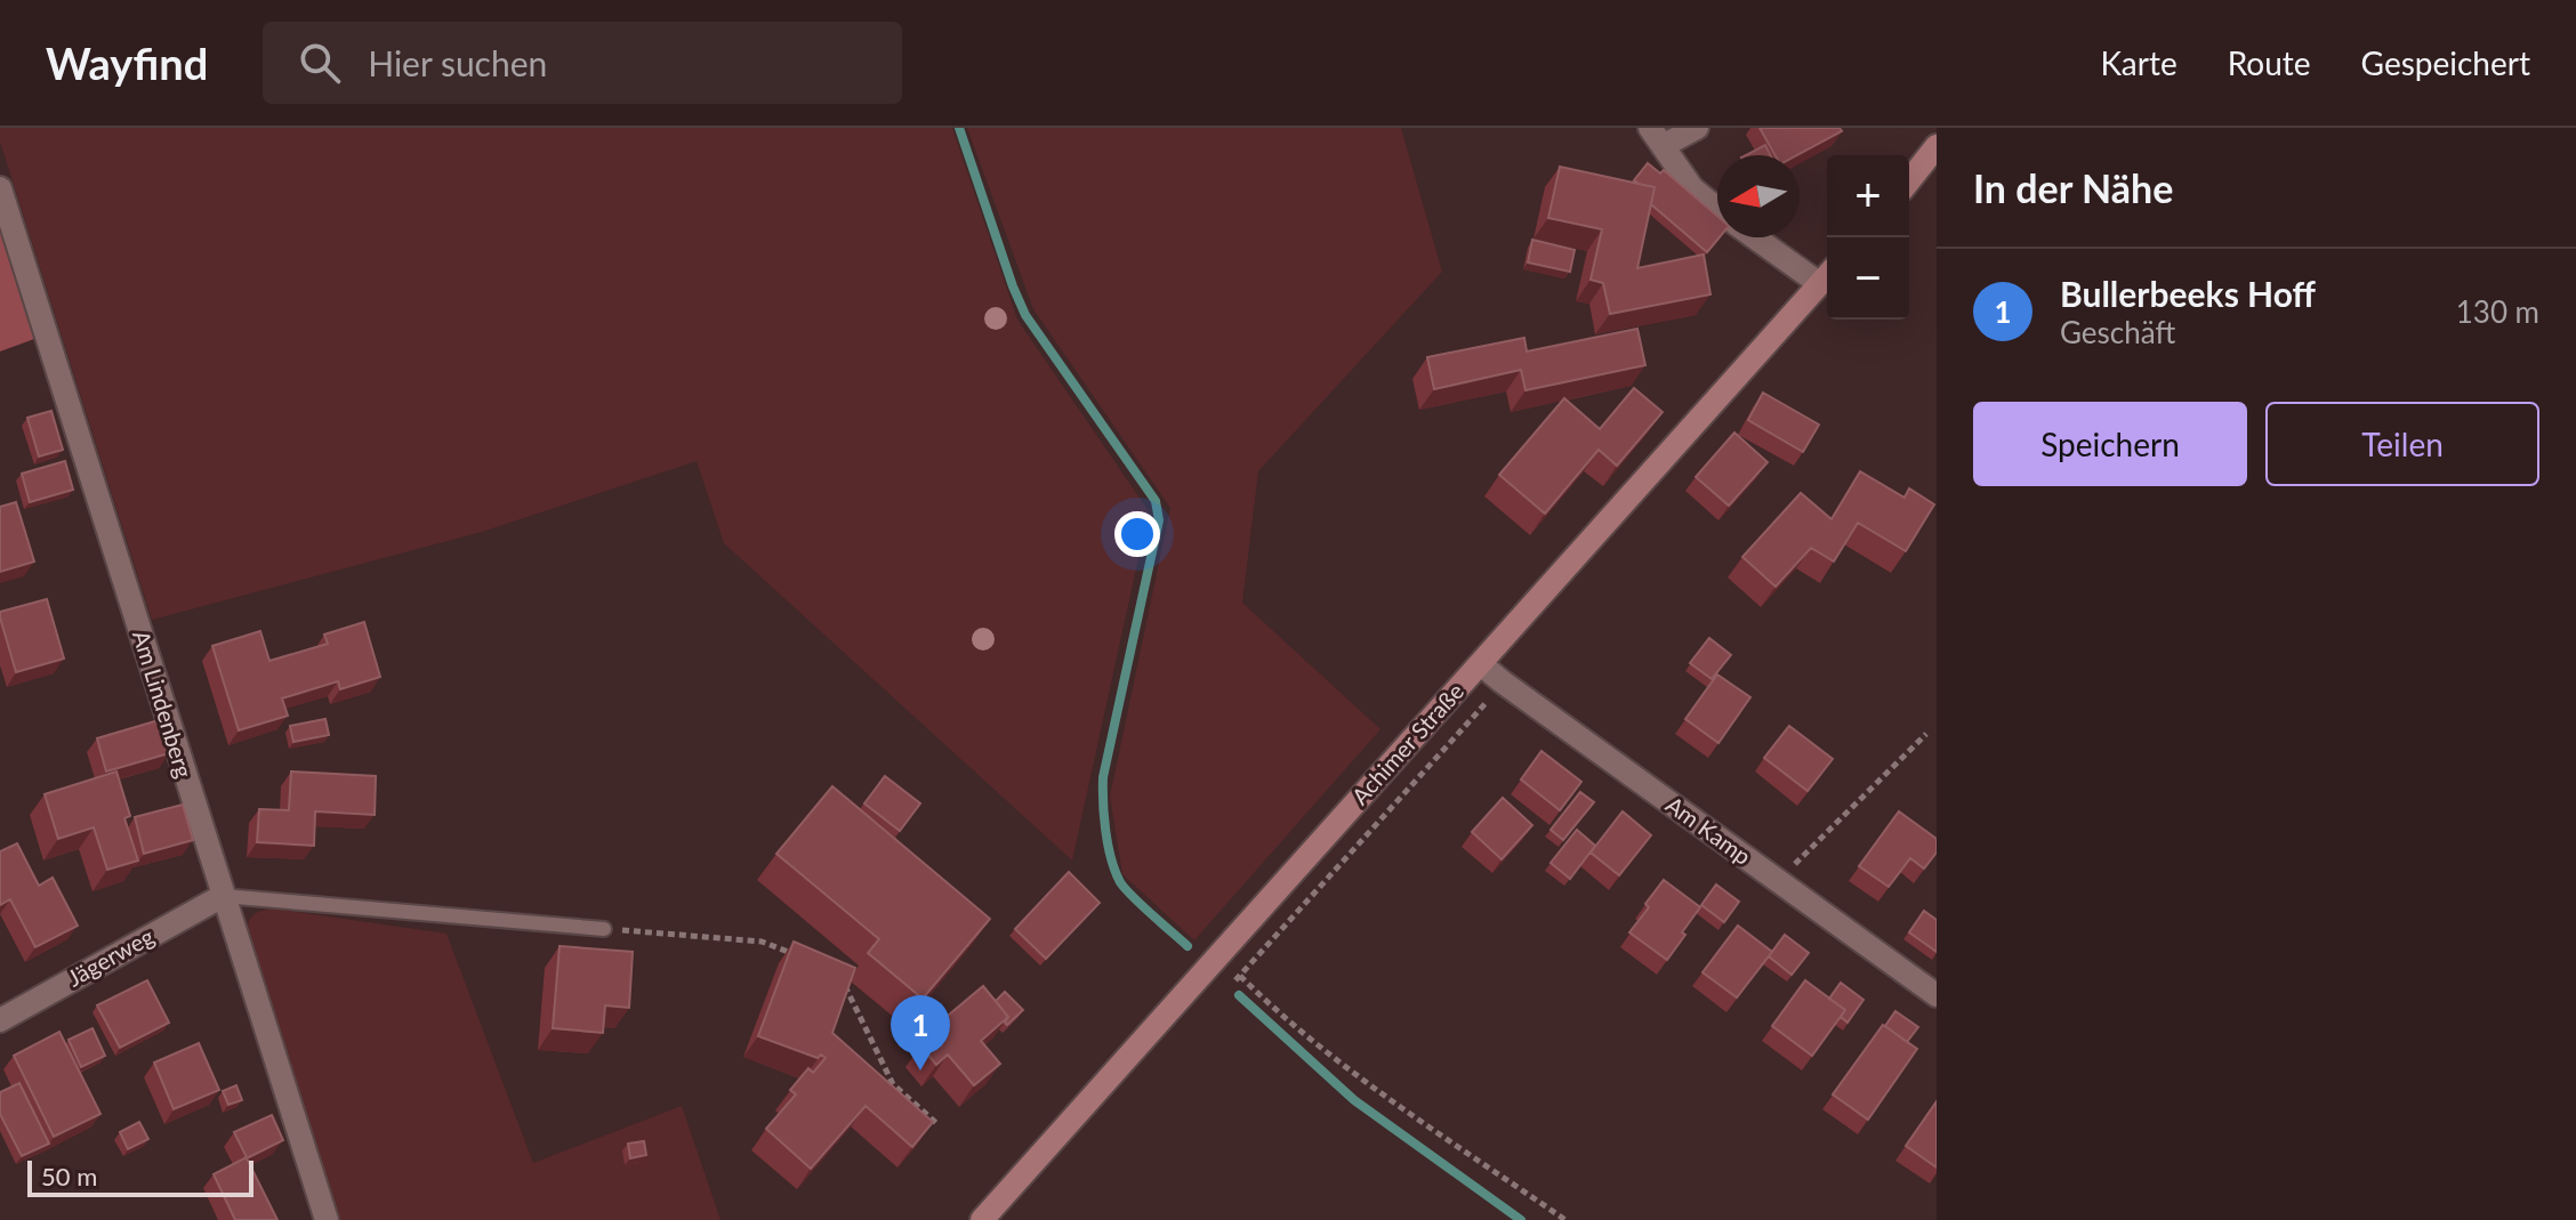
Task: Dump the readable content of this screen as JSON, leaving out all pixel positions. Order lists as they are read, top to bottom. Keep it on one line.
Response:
{"streets":{"main road":["Achimer Straße"],"street":["Am Lindenberg","Am Kamp","Jägerweg"]},"crossings":[["Am Lindenberg","Jägerweg"],["Achimer Straße","Am Kamp"]],"scale_bar":"50 m","north":"left","page":{"header":"Wayfind","search":"Hier suchen","nav":["Karte","Route","Gespeichert"],"heading":"In der Nähe","map_buttons":["+","−"],"list":[{"mark":"1","name":"Bullerbeeks Hoff","note":"Geschäft","value":"130 m"}],"buttons":["Speichern","Teilen"],"pins":"1","scale":"50 m"}}
